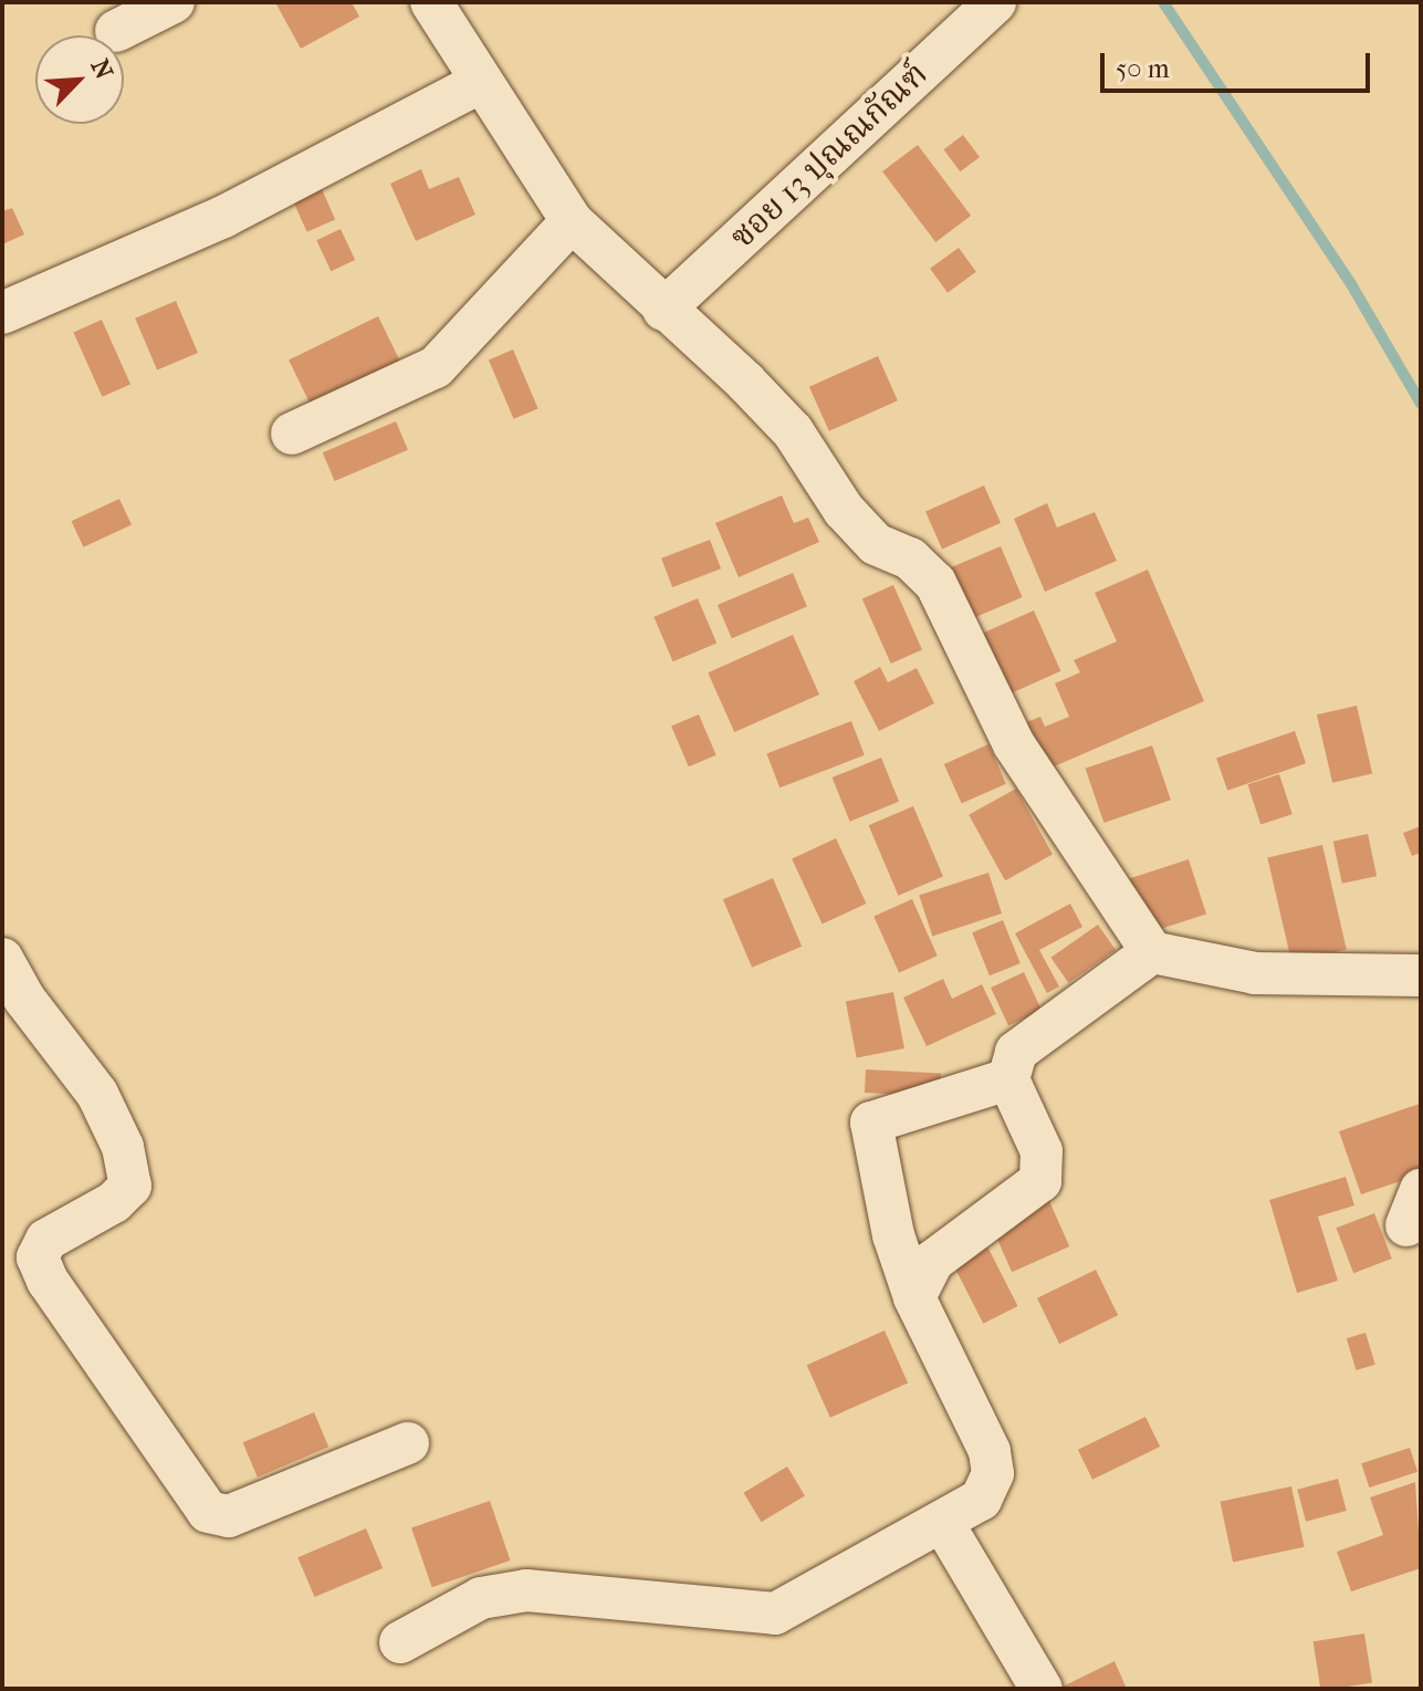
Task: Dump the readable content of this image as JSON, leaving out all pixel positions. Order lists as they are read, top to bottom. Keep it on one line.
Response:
{"streets":{"street":["ซอย 13 ปุณณกัณฑ์"]},"scale_bar":"50 m","north":"top right"}
